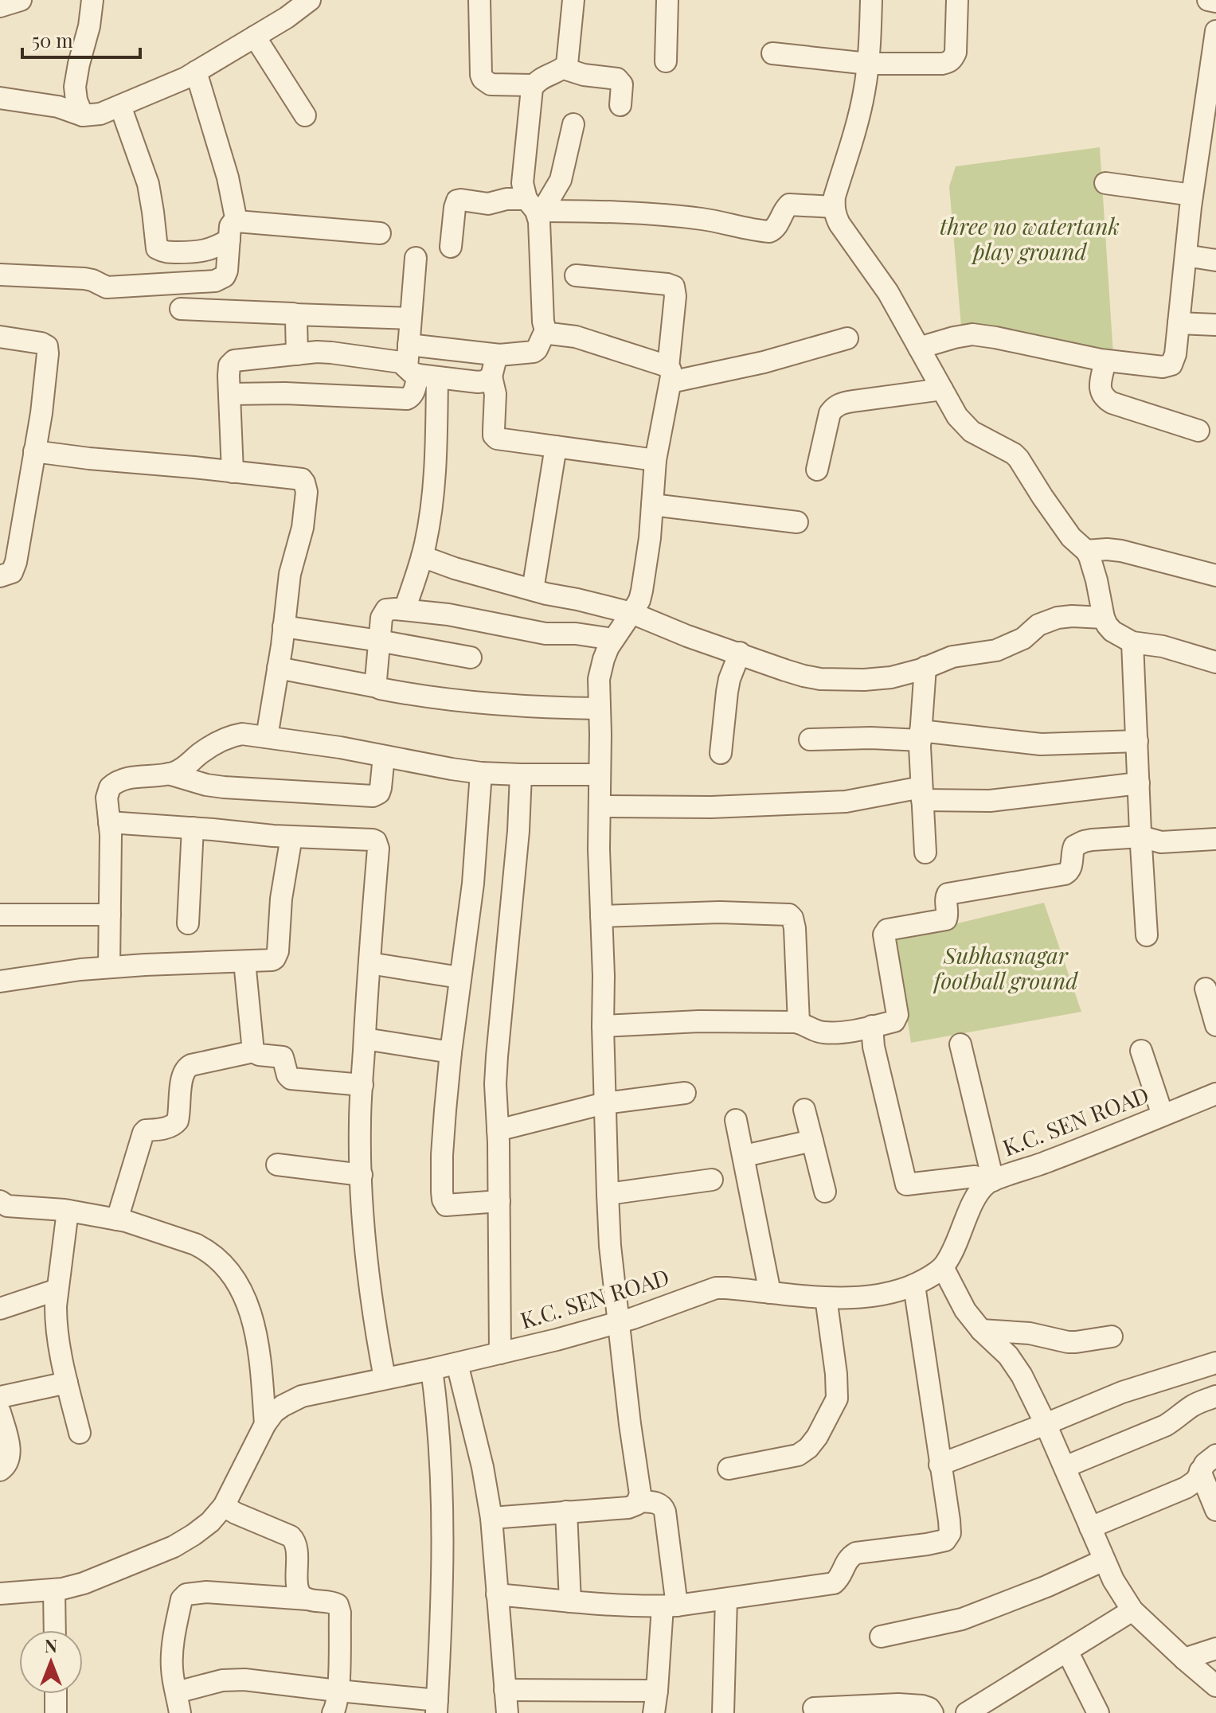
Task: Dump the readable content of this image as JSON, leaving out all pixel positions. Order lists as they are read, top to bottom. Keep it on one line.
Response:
{"streets":{"street":["K.C. SEN ROAD"]},"parks":["three no watertank play ground","Subhasnagar football ground"],"scale_bar":"50 m","north":"top"}
